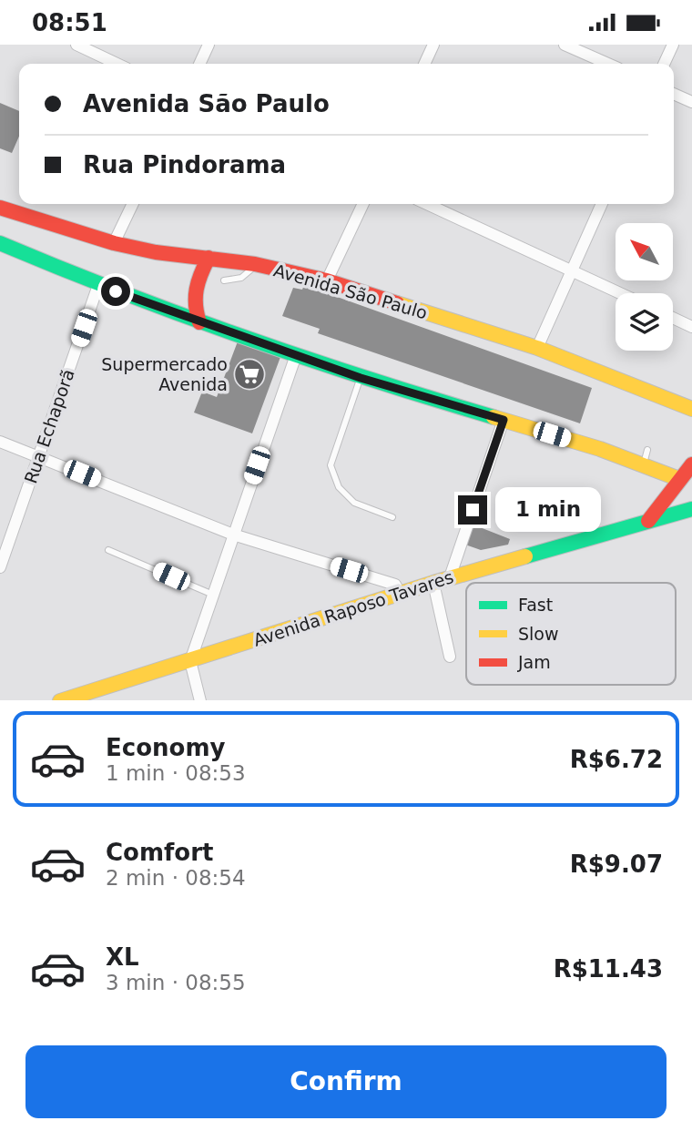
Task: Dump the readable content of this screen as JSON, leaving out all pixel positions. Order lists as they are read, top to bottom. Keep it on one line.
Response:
{"streets":{"main road":["Avenida São Paulo","Avenida Raposo Tavares"],"street":["Rua Echaporã"]},"places":{"supermarket":["Supermercado Avenida"]},"legend":["Fast","Slow","Jam"],"north":"top left","page":{"status":"08:51","banner":["Avenida São Paulo","Rua Pindorama"],"bubble":"1 min","list":[{"name":"Economy","note":"1 min · 08:53","value":"R$6.72"},{"name":"Comfort","note":"2 min · 08:54","value":"R$9.07"},{"name":"XL","note":"3 min · 08:55","value":"R$11.43"}],"buttons":"Confirm"}}
